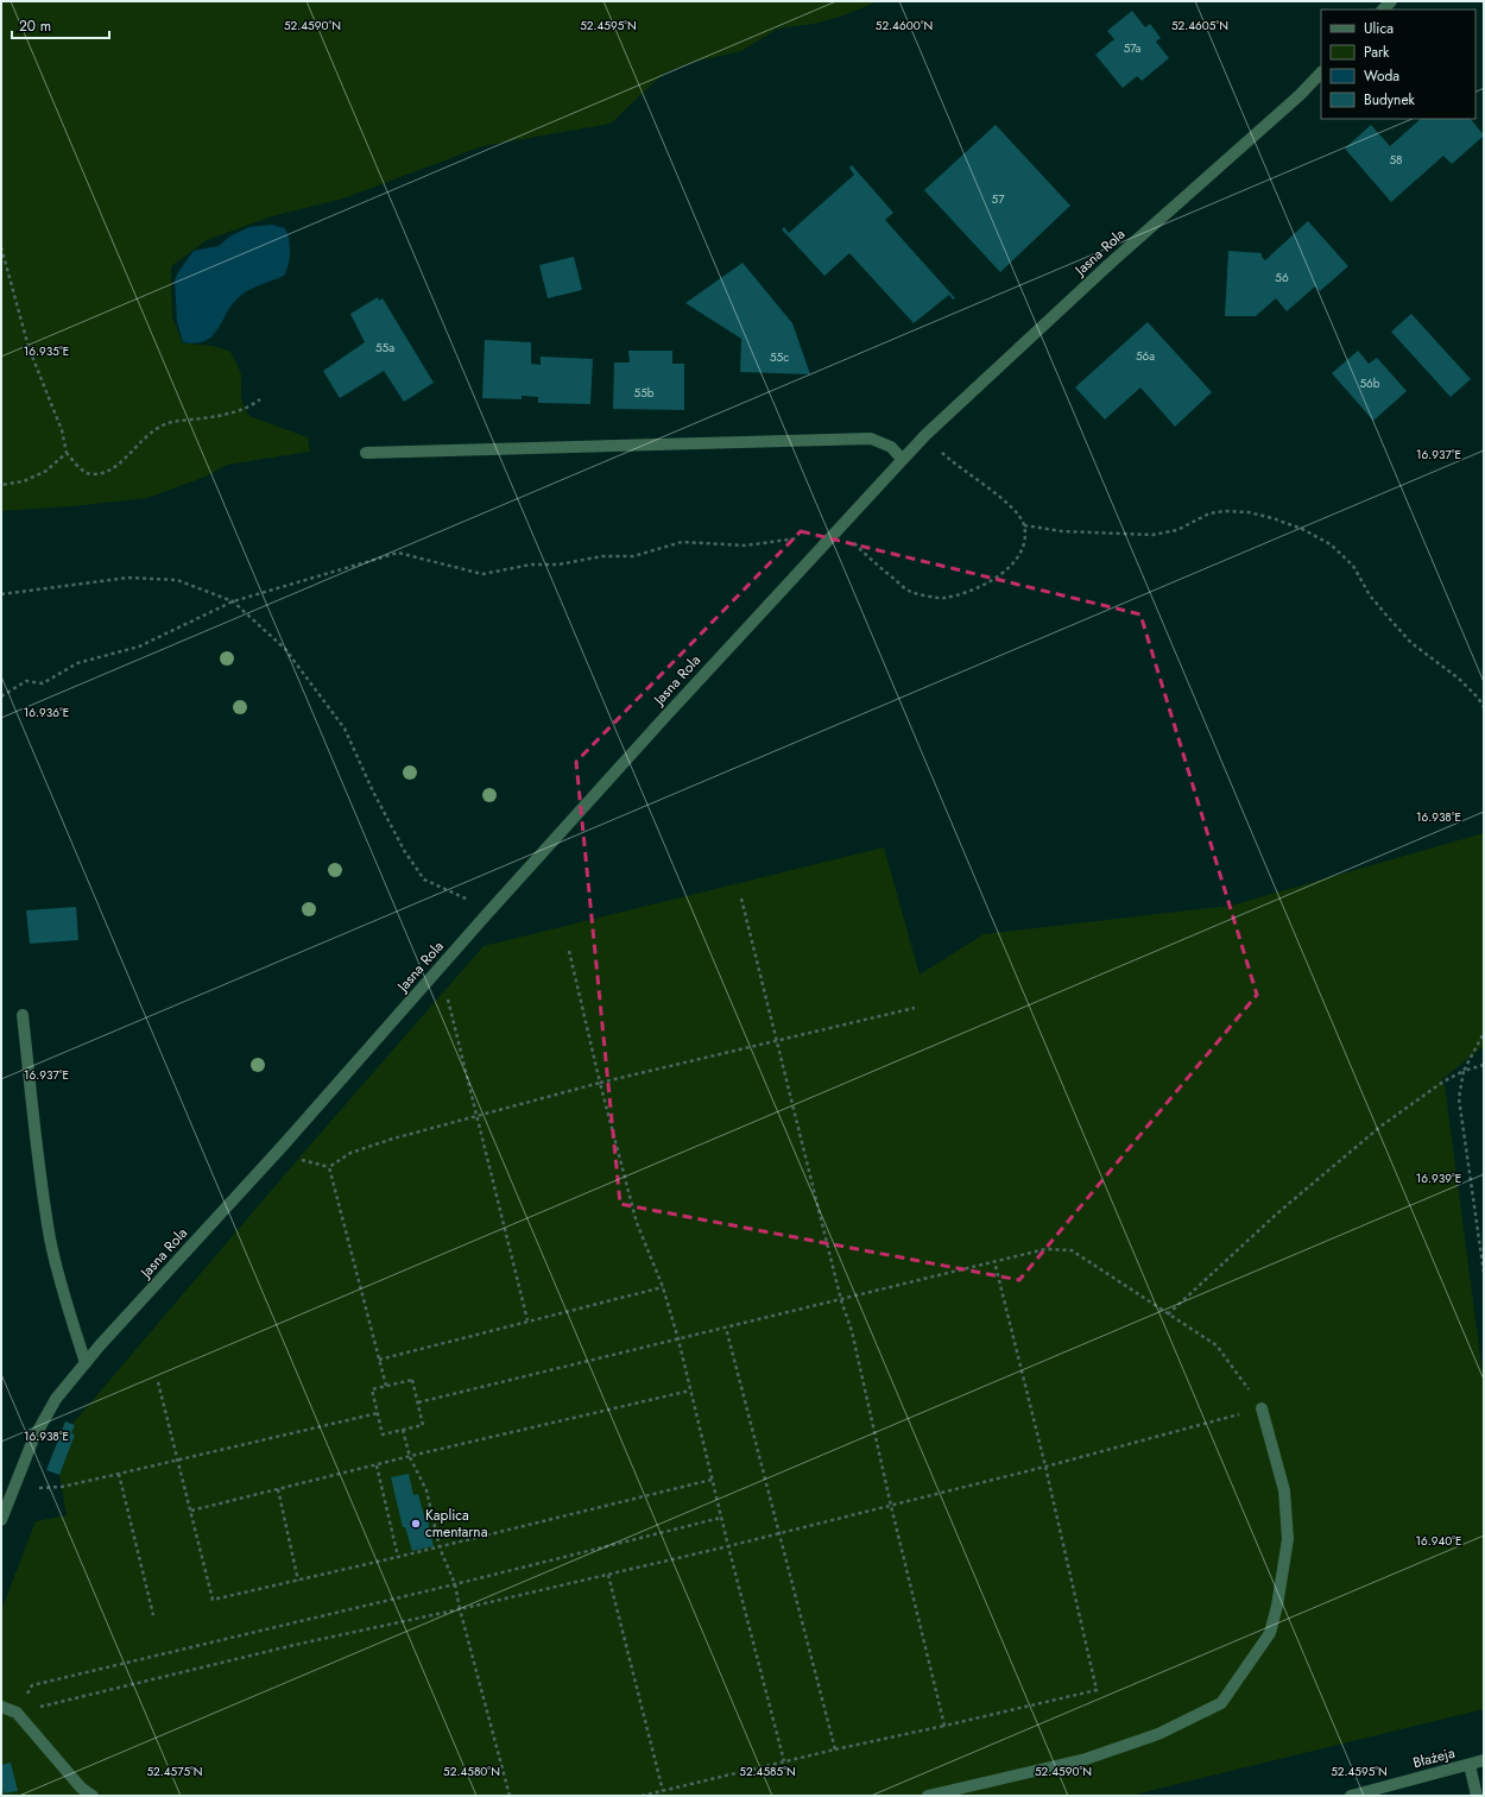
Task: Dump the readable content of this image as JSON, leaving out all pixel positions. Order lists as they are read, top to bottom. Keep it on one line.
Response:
{"streets":{"street":["Jasna Rola","Błażeja"]},"places":["Kaplica cmentarna"],"house_numbers":["57a","58","57","56","55a","56a","55c","56b","55b"],"legend":["Ulica","Park","Woda","Budynek"],"scale_bar":"20 m","coordinates":["52.4590°N","52.4595°N","52.4600°N","52.4605°N","16.935°E","16.937°E","16.936°E","16.938°E","16.939°E","16.940°E","52.4575°N","52.4580°N","52.4585°N"]}
